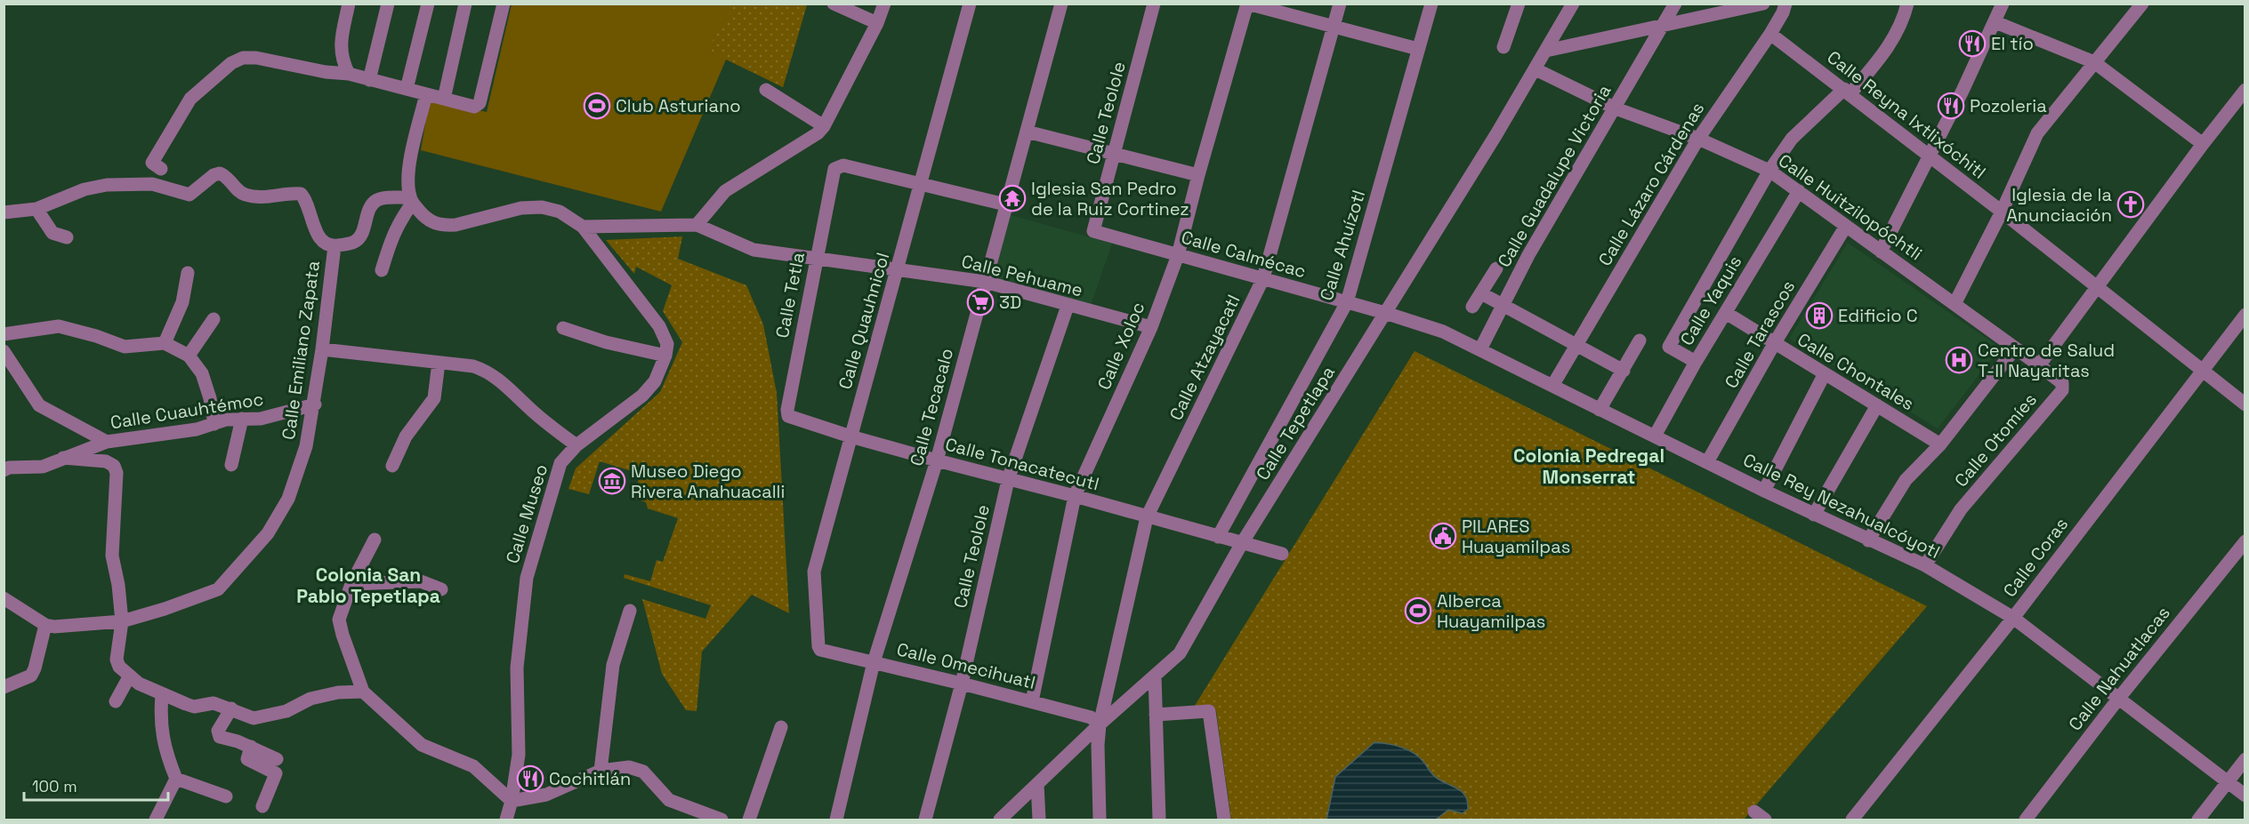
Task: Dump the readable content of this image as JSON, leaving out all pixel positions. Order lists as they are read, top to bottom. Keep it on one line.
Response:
{"streets":{"street":["Calle Teolole","Calle Reyna Ixtlixóchitl","Calle Guadalupe Victoria","Calle Lázaro Cárdenas","Calle Huitzilopóchtli","Calle Ahuízotl","Calle Calmécac","Calle Pehuame","Calle Tetla","Calle Yaquis","Calle Quauhnicol","Calle Tarascos","Calle Xoloc","Calle Emiliano Zapata","Calle Atzayacatl","Calle Chontales","Calle Tecacalo","Calle Cuauhtémoc","Calle Tepetlapa","Calle Otomíes","Calle Tonacatecutl","Calle Rey Nezahualcóyotl","Calle Museo","Calle Coras","Calle Omecihuatl","Calle Nahuatlacas"]},"crossings":[["Calle Teolole","Calle Calmécac"],["Calle Teolole","Calle Pehuame"],["Calle Teolole","Calle Tonacatecutl"],["Calle Teolole","Calle Omecihuatl"],["Calle Reyna Ixtlixóchitl","Calle Lázaro Cárdenas"],["Calle Reyna Ixtlixóchitl","Calle Coras"],["Calle Guadalupe Victoria","Calle Huitzilopóchtli"],["Calle Guadalupe Victoria","Calle Rey Nezahualcóyotl"],["Calle Lázaro Cárdenas","Calle Huitzilopóchtli"],["Calle Lázaro Cárdenas","Calle Rey Nezahualcóyotl"],["Calle Huitzilopóchtli","Calle Yaquis"],["Calle Huitzilopóchtli","Calle Tarascos"],["Calle Huitzilopóchtli","Calle Tepetlapa"],["Calle Huitzilopóchtli","Calle Otomíes"],["Calle Ahuízotl","Calle Calmécac"],["Calle Ahuízotl","Calle Tonacatecutl"],["Calle Calmécac","Calle Xoloc"],["Calle Calmécac","Calle Atzayacatl"],["Calle Calmécac","Calle Tepetlapa"],["Calle Calmécac","Calle Rey Nezahualcóyotl"],["Calle Pehuame","Calle Tetla"],["Calle Pehuame","Calle Quauhnicol"],["Calle Pehuame","Calle Xoloc"],["Calle Pehuame","Calle Tecacalo"],["Calle Tetla","Calle Quauhnicol"],["Calle Tetla","Calle Tonacatecutl"],["Calle Yaquis","Calle Chontales"],["Calle Yaquis","Calle Rey Nezahualcóyotl"],["Calle Quauhnicol","Calle Tonacatecutl"],["Calle Quauhnicol","Calle Omecihuatl"],["Calle Tarascos","Calle Chontales"],["Calle Tarascos","Calle Rey Nezahualcóyotl"],["Calle Xoloc","Calle Tonacatecutl"],["Calle Xoloc","Calle Omecihuatl"],["Calle Emiliano Zapata","Calle Cuauhtémoc"],["Calle Atzayacatl","Calle Tepetlapa"],["Calle Atzayacatl","Calle Tonacatecutl"],["Calle Atzayacatl","Calle Omecihuatl"],["Calle Tecacalo","Calle Tonacatecutl"],["Calle Tecacalo","Calle Omecihuatl"],["Calle Tepetlapa","Calle Tonacatecutl"],["Calle Tepetlapa","Calle Rey Nezahualcóyotl"],["Calle Tepetlapa","Calle Omecihuatl"],["Calle Otomíes","Calle Rey Nezahualcóyotl"],["Calle Rey Nezahualcóyotl","Calle Coras"],["Calle Rey Nezahualcóyotl","Calle Nahuatlacas"]],"districts":["Colonia Pedregal Monserrat","Colonia San Pablo Tepetlapa"],"places":{"restaurant":["El tío","Pozoleria","Cochitlán"],"sports":["Club Asturiano","Alberca Huayamilpas"],"temple":["Iglesia San Pedro de la Ruiz Cortinez"],"church":["Iglesia de la Anunciación"],"supermarket":["3D"],"building":["Edificio C"],"hospital":["Centro de Salud T-II Nayaritas"],"museum":["Museo Diego Rivera Anahuacalli"],"public building":["PILARES Huayamilpas"]},"scale_bar":"100 m"}
